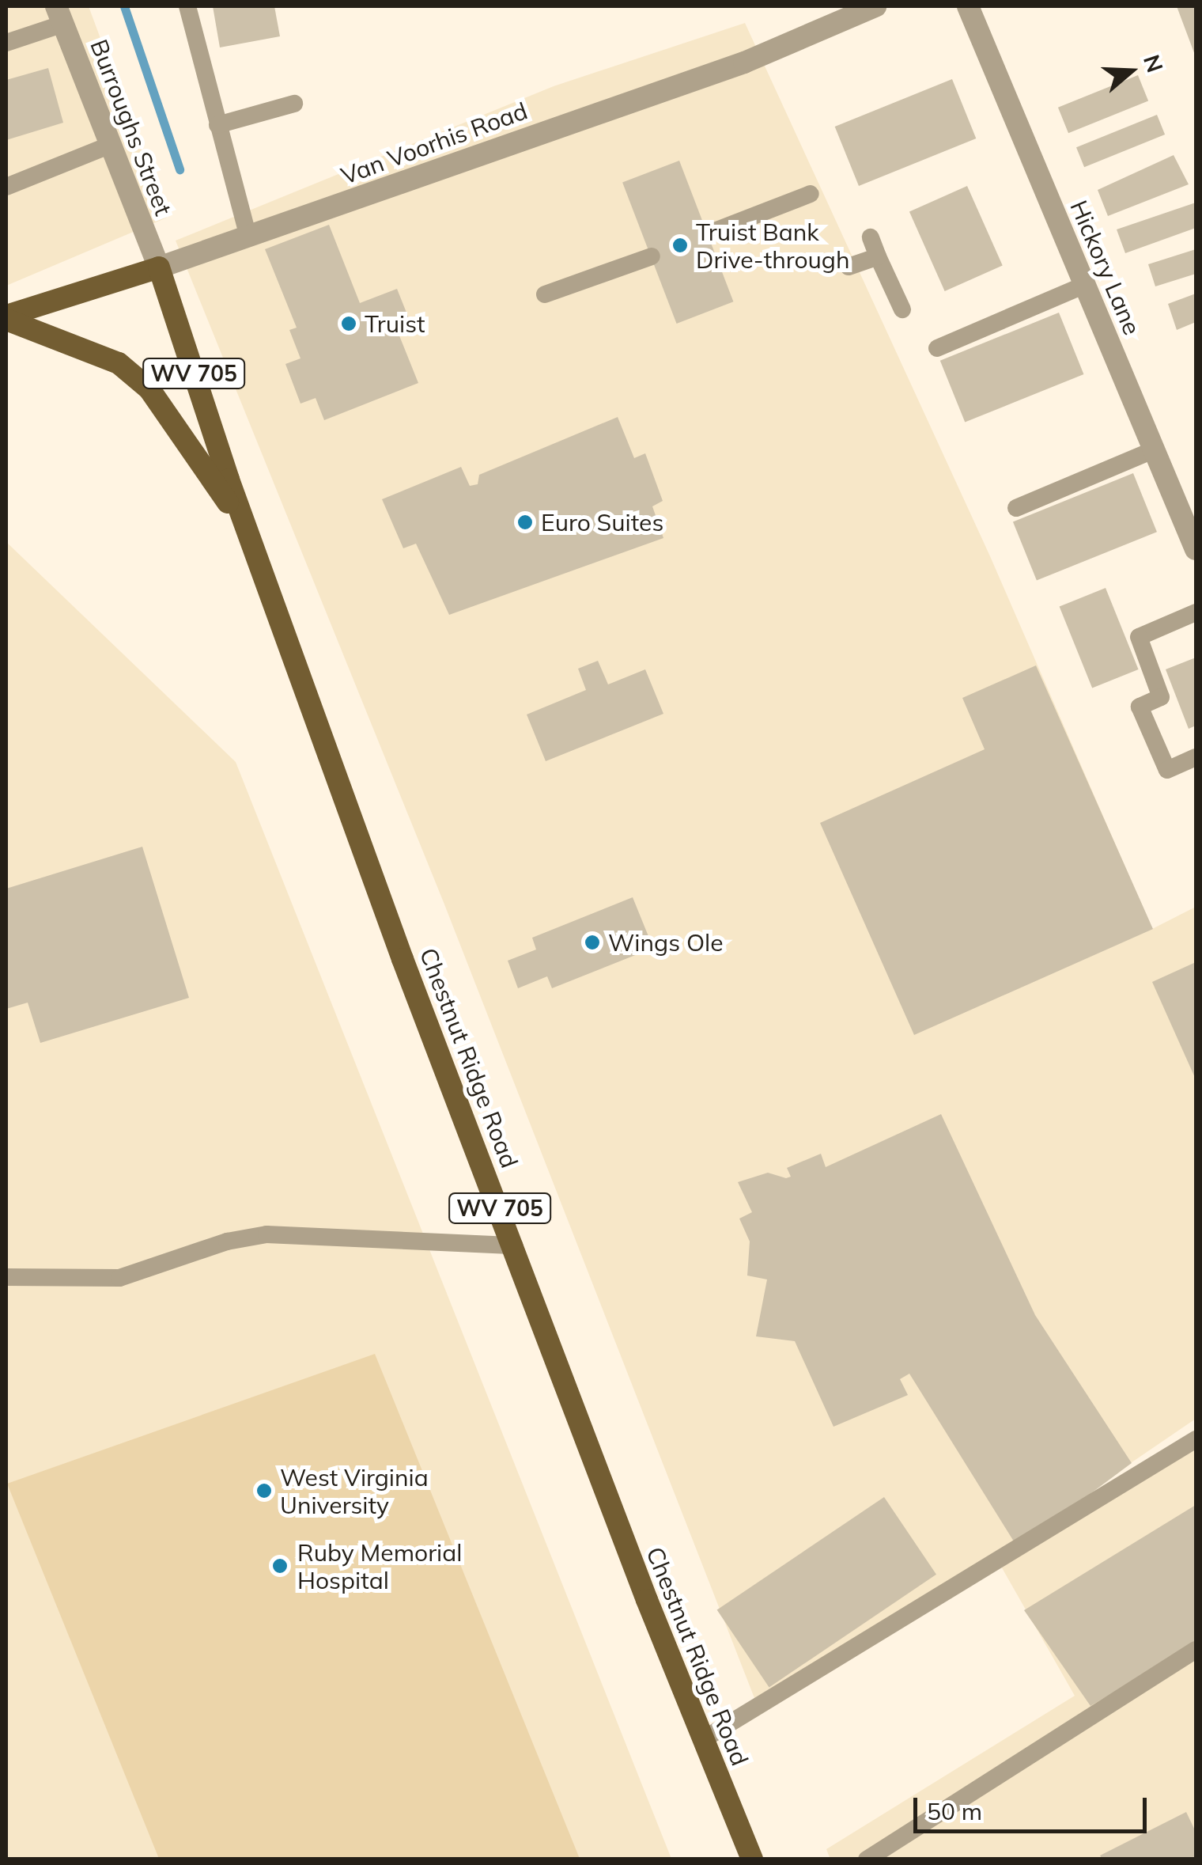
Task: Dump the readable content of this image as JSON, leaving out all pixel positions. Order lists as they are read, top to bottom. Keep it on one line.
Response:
{"streets":{"main road":["Van Voorhis Road","WV 705","Chestnut Ridge Road"],"street":["Burroughs Street","Hickory Lane"]},"crossings":[["Burroughs Street","Van Voorhis Road"],["Burroughs Street","Chestnut Ridge Road"],["Van Voorhis Road","Chestnut Ridge Road"]],"places":["Truist Bank Drive-through","Truist","Euro Suites","Wings Ole","West Virginia University","Ruby Memorial Hospital"],"scale_bar":"50 m","north":"right"}
